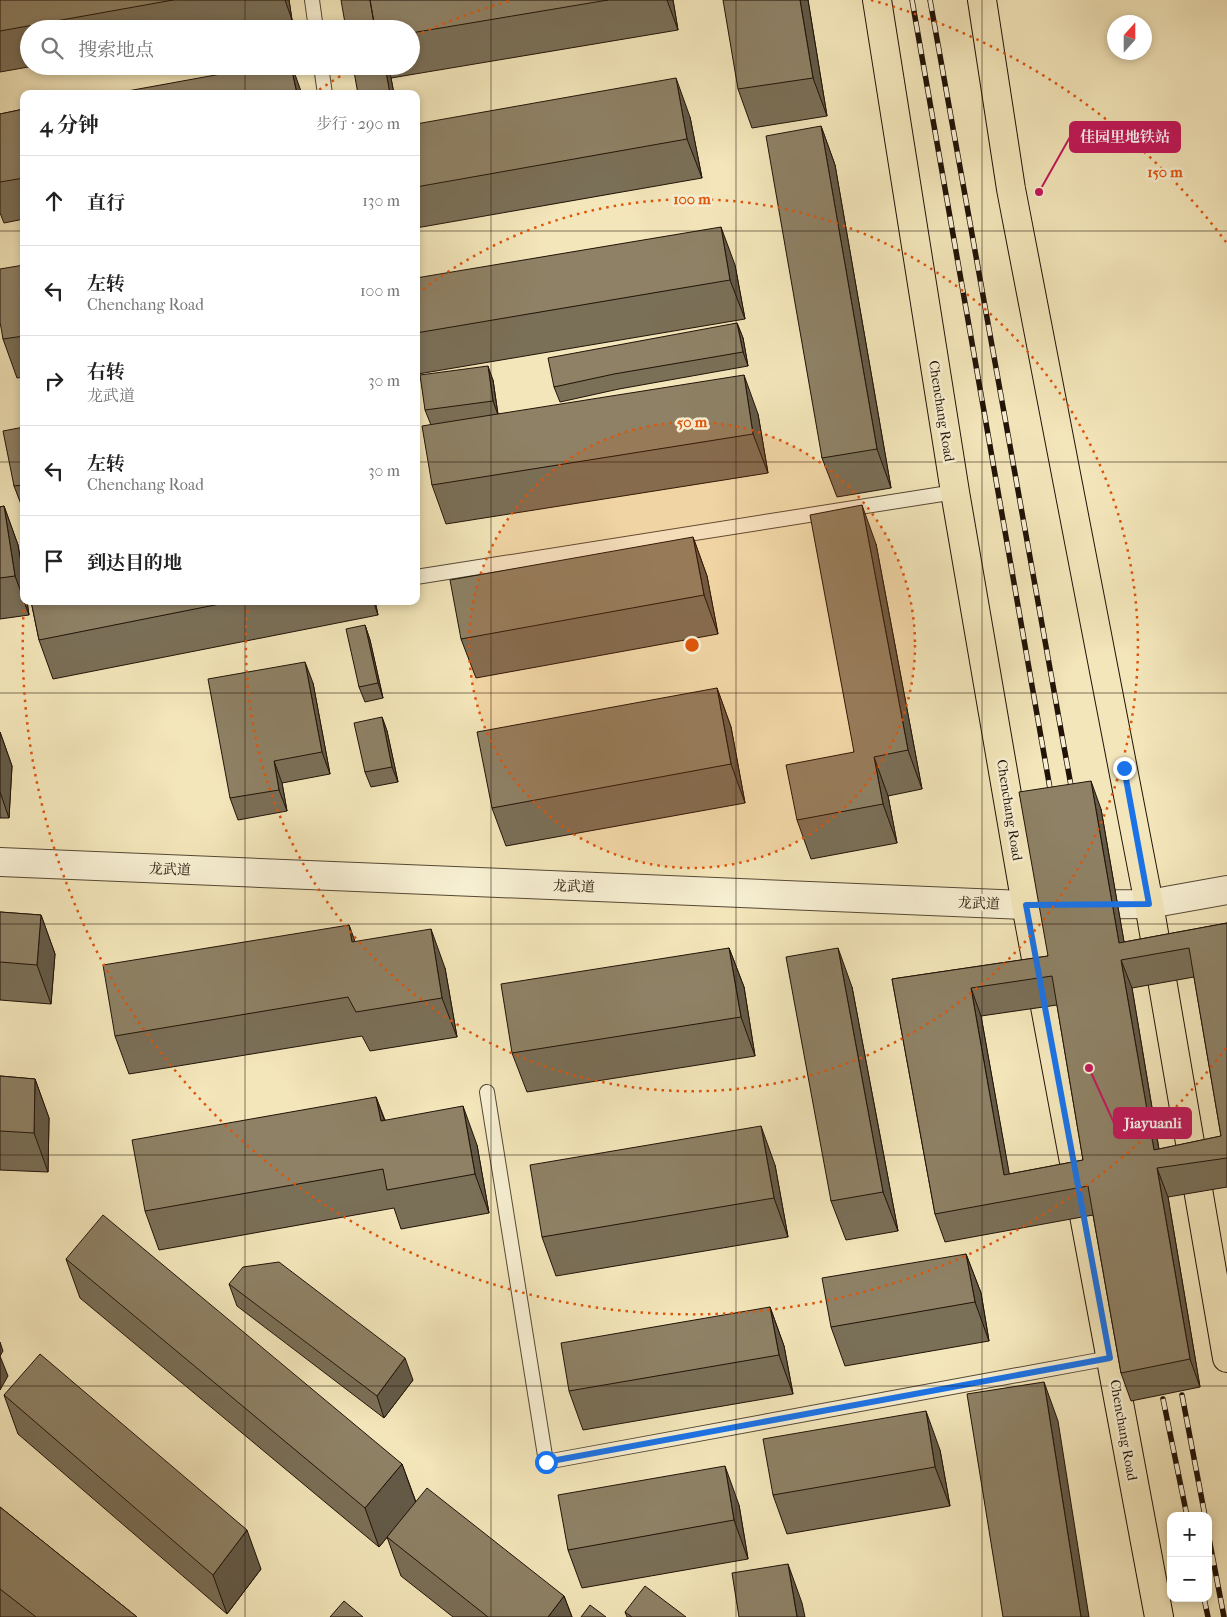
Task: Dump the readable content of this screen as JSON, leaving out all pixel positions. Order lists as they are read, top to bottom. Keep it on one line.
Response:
{"streets":{"main road":["Chenchang Road"],"street":["龙武道"]},"crossings":[["Chenchang Road","龙武道"]],"places":["佳园里地铁站","Jiayuanli"],"north":"top","page":{"search":"搜索地点","heading":["4 分钟","步行 · 290 m"],"list":[["直行","130 m"],["左转","Chenchang Road","100 m"],["右转","龙武道","30 m"],["左转","Chenchang Road","30 m"],"到达目的地"],"map_buttons":["+","−"]},"rings":["150 m","100 m","50 m"]}
